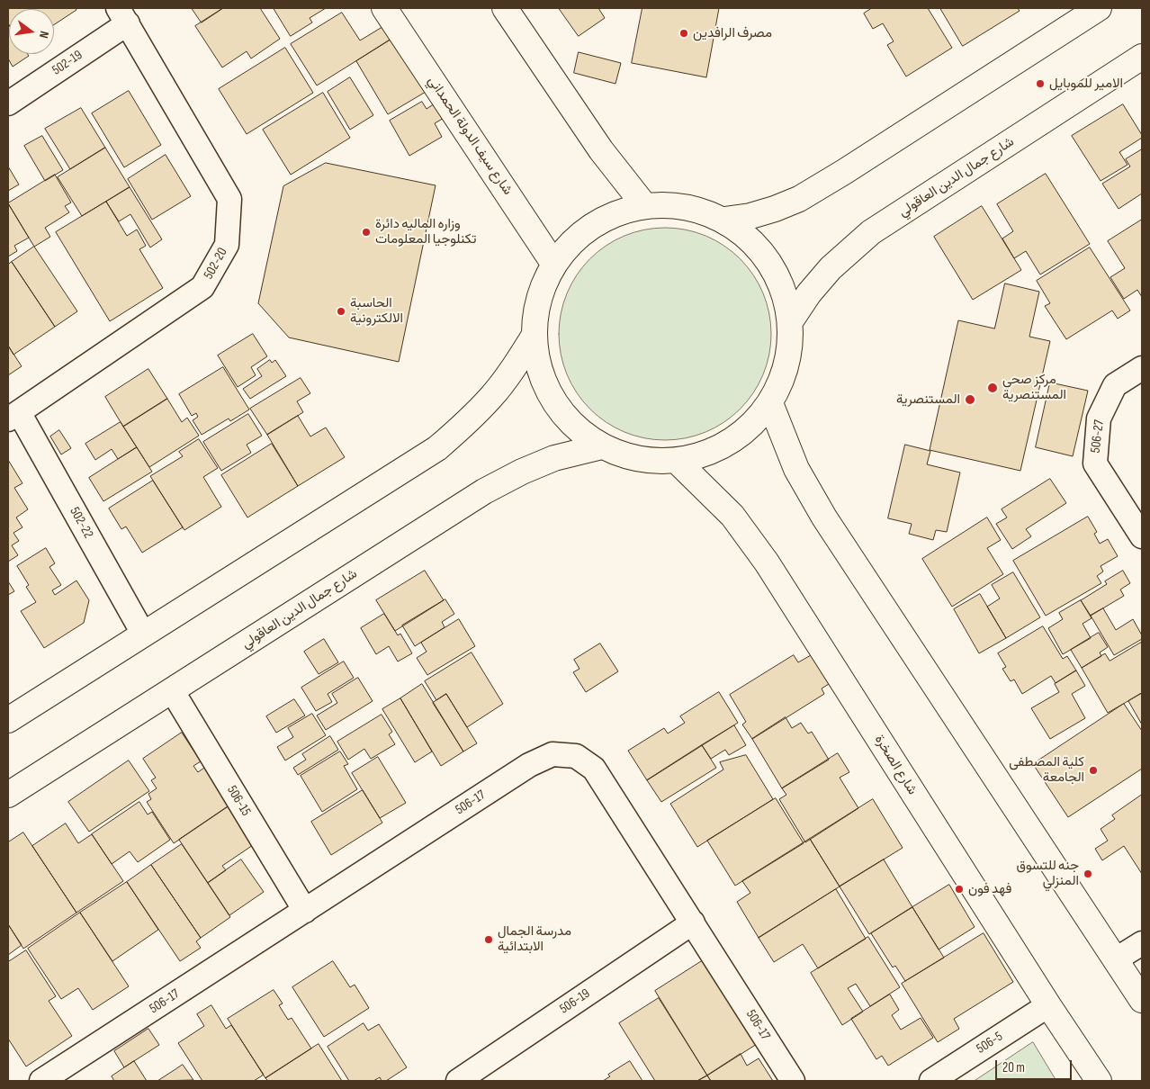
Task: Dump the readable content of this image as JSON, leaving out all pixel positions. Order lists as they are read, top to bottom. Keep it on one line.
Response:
{"streets":{"street":["502-19","شارع سيف الدولة الحمداني","شارع جمال الدين العاقولي","502-20","506-27","502-22","شارع الصخرة","506-15","506-17","506-19","506-5"]},"crossings":[["502-19","502-20"],["شارع جمال الدين العاقولي","506-15"],["502-20","502-22"],["شارع الصخرة","506-5"],["506-15","506-17"],["506-17","506-19"]],"places":["مصرف الرافدين","الامير للموبايل","وزاره الماليه دائرة تكنلوجيا المعلومات","الحاسبة الالكترونية","مركز صحي المستنصرية","المستنصرية","كلية المصطفى الجامعة","جنه للتسوق المنزلي","فهد فون","مدرسة الجمال الابتدائية"],"scale_bar":"20 m","north":"right"}
